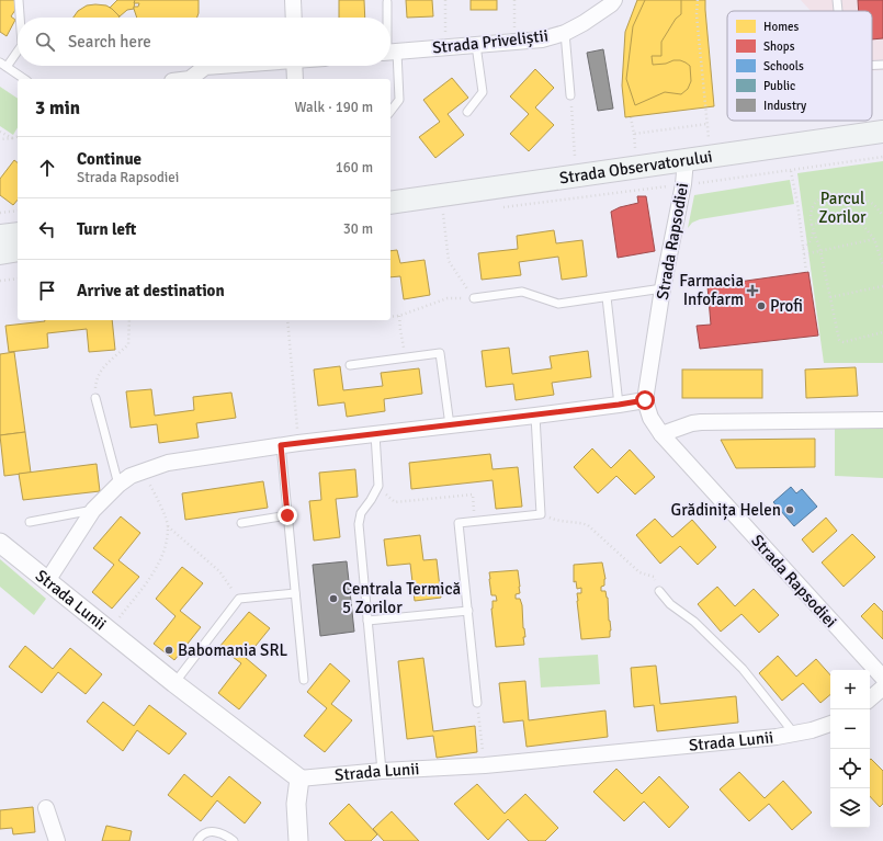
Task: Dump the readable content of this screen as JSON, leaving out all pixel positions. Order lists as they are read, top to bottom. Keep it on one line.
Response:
{"streets":{"main road":["Strada Observatorului"],"street":["Strada Priveliștii","Strada Rapsodiei","Strada Lunii"]},"crossings":[["Strada Observatorului","Strada Rapsodiei"]],"parks":["Parcul Zorilor"],"places":{"health":["Farmacia Infofarm"],"other":["Profi","Grădinița Helen","Centrala Termică 5 Zorilor","Babomania SRL"]},"legend":["Homes","Shops","Schools","Public","Industry"],"page":{"search":"Search here","heading":["3 min","Walk · 190 m"],"list":[["Continue","Strada Rapsodiei","160 m"],["Turn left","30 m"],"Arrive at destination"],"map_buttons":["+","−"]}}
